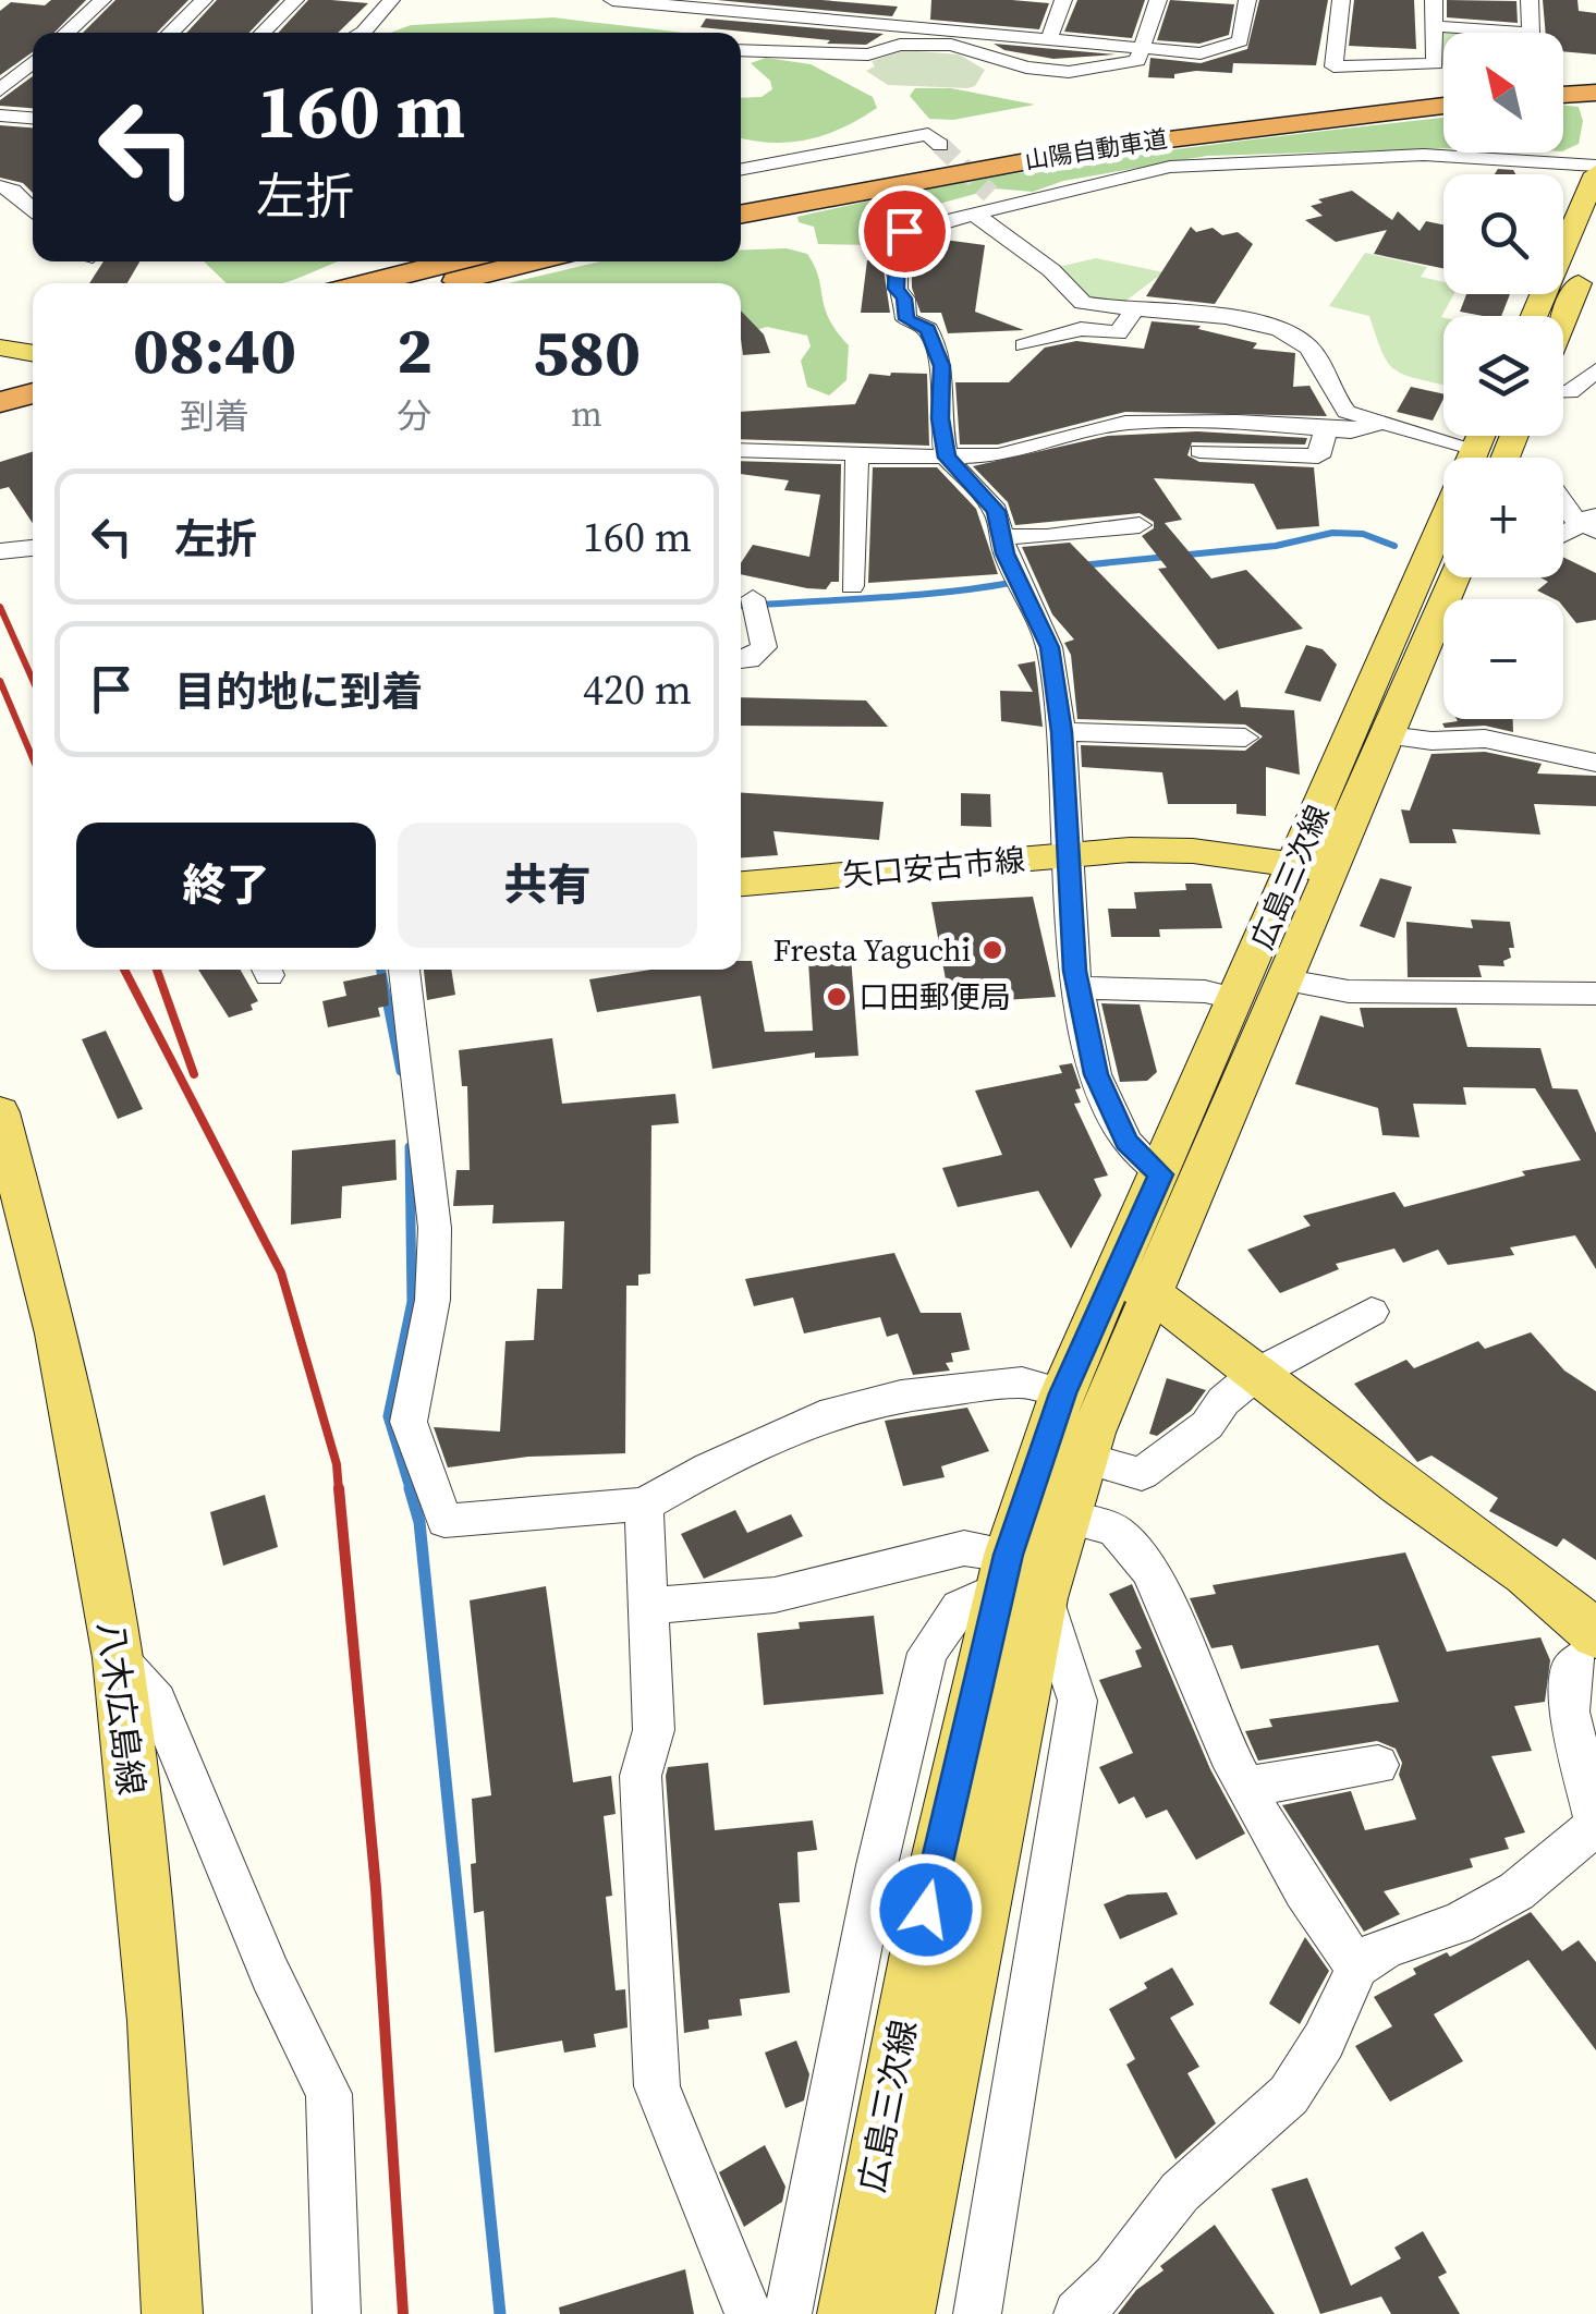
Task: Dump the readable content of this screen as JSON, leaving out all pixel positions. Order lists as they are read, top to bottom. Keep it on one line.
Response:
{"streets":{"highway":["山陽自動車道"],"main road":["矢口安古市線","広島三次線","八木広島線"]},"crossings":[["矢口安古市線","広島三次線"]],"places":["Fresta Yaguchi","口田郵便局"],"north":"top left","page":{"map_buttons":["+","−"],"turn":["160 m","左折"],"eta":["08:40","到着","2","分","580","m"],"list":[{"name":"左折","value":"160 m"},{"name":"目的地に到着","value":"420 m"}],"buttons":["終了","共有"]}}
